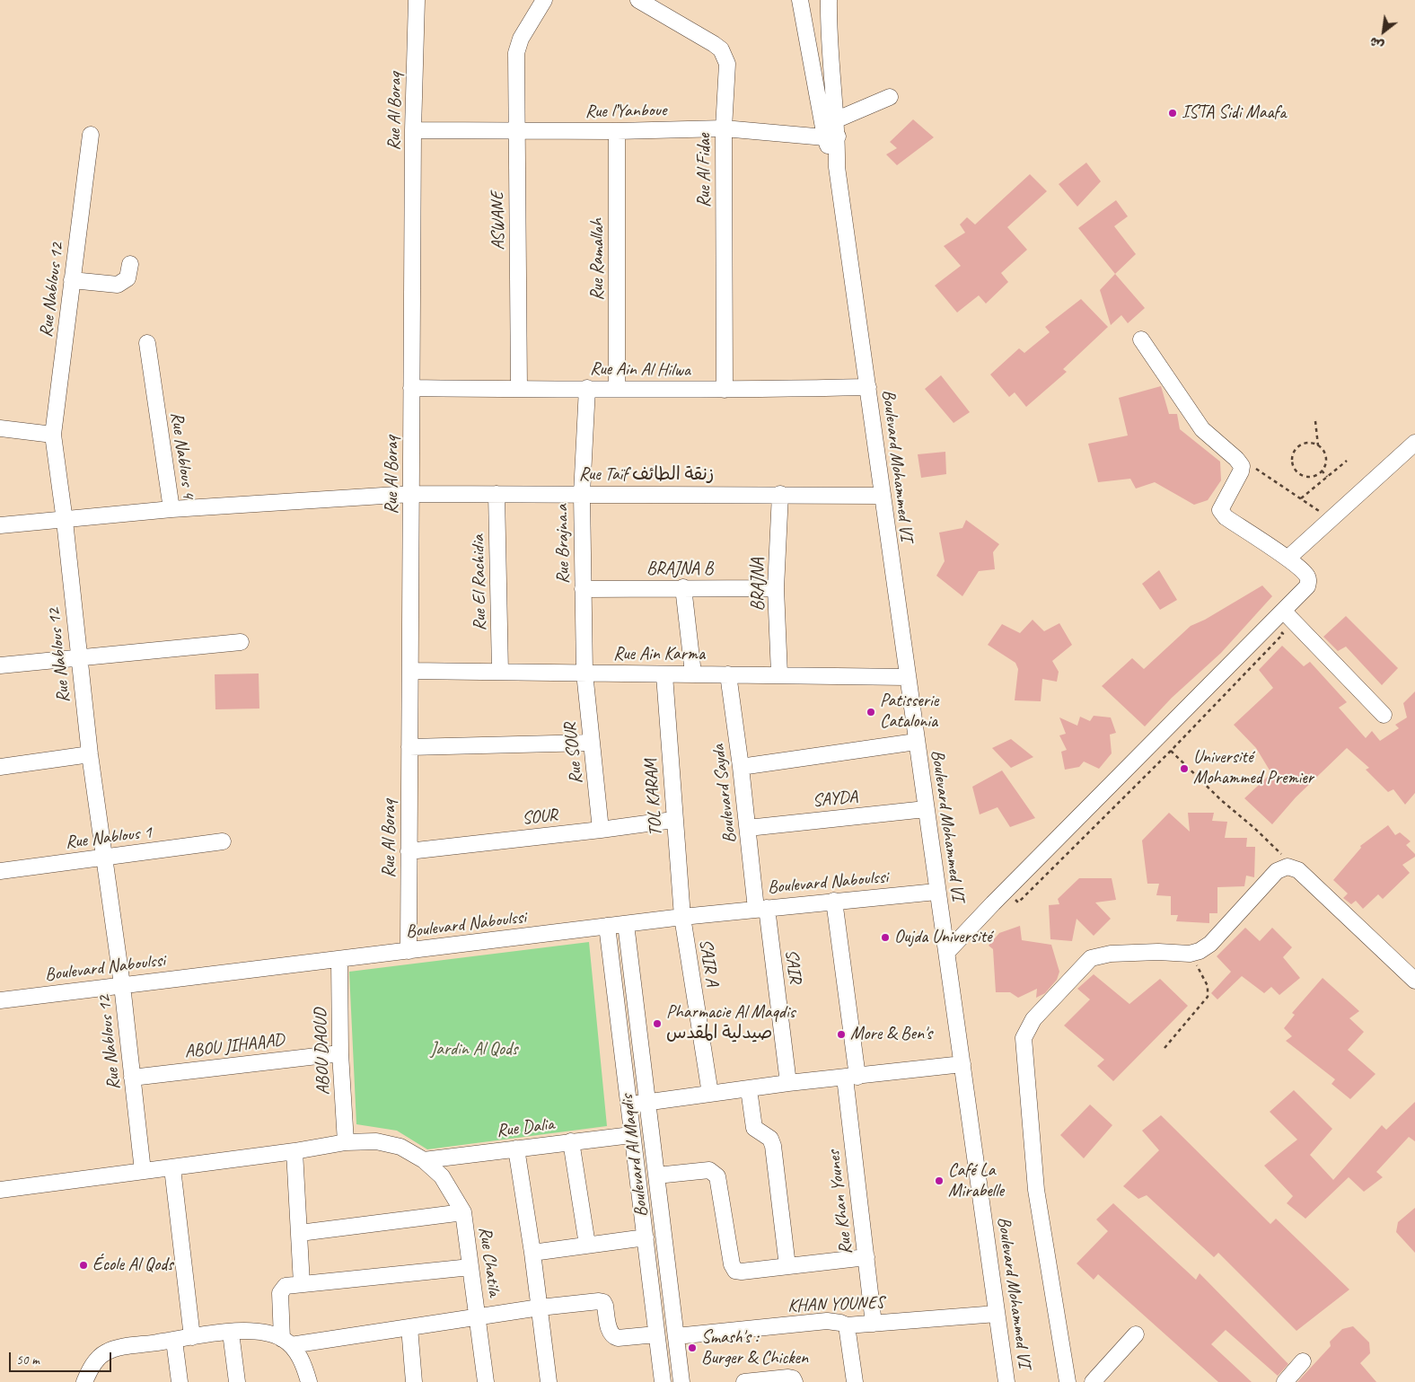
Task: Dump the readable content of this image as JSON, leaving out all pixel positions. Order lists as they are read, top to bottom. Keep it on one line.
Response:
{"streets":{"street":["Rue Al Boraq","Rue l’Yanboue","Rue Al Fidae","ASWANE","Rue Ramallah","Rue Nablous 12","Rue Ain Al Hilwa","Rue Nablous 4","Boulevard Mohammed VI","Rue Taïf زنقة الطائف","Rue Brajna.a","BRAJNA B","Rue El Rachidia","BRAJNA","Rue Ain Karma","Rue SOUR","Boulevard Sayda","TOL KARAM","SAYDA","SOUR","Rue Nablous 1","Boulevard Naboulssi","SAIR A","SAIR","ABOU JIHAAAD","ABOU DAOUD","Rue Dalia","Boulevard Al Maqdis","Rue Khan Younes","Rue Chatila","KHAN YOUNES"]},"crossings":[["Rue Al Boraq","Rue l’Yanboue"],["Rue Al Boraq","Rue Ain Al Hilwa"],["Rue Al Boraq","Rue Taïf زنقة الطائف"],["Rue Al Boraq","Rue Ain Karma"],["Rue Al Boraq","SOUR"],["Rue Al Boraq","Boulevard Naboulssi"],["Rue l’Yanboue","Rue Al Fidae"],["Rue l’Yanboue","ASWANE"],["Rue l’Yanboue","Rue Ramallah"],["Rue l’Yanboue","Boulevard Mohammed VI"],["Rue Al Fidae","Rue Ain Al Hilwa"],["ASWANE","Rue Ain Al Hilwa"],["Rue Ramallah","Rue Ain Al Hilwa"],["Rue Nablous 12","Rue Nablous 4"],["Rue Nablous 12","Rue Nablous 1"],["Rue Nablous 12","Boulevard Naboulssi"],["Rue Nablous 12","ABOU JIHAAAD"],["Rue Nablous 12","Rue Chatila"],["Rue Ain Al Hilwa","Boulevard Mohammed VI"],["Rue Ain Al Hilwa","Rue Brajna.a"],["Rue Nablous 4","Rue Taïf زنقة الطائف"],["Boulevard Mohammed VI","Rue Taïf زنقة الطائف"],["Boulevard Mohammed VI","Rue Ain Karma"],["Boulevard Mohammed VI","SAYDA"],["Boulevard Mohammed VI","Boulevard Naboulssi"],["Boulevard Mohammed VI","KHAN YOUNES"],["Rue Taïf زنقة الطائف","Rue Brajna.a"],["Rue Taïf زنقة الطائف","Rue El Rachidia"],["Rue Taïf زنقة الطائف","BRAJNA"],["Rue Brajna.a","BRAJNA B"],["Rue Brajna.a","Rue Ain Karma"],["Rue Brajna.a","Rue SOUR"],["BRAJNA B","BRAJNA"],["Rue El Rachidia","Rue Ain Karma"],["BRAJNA","Rue Ain Karma"],["Rue Ain Karma","Rue SOUR"],["Rue Ain Karma","Boulevard Sayda"],["Rue Ain Karma","TOL KARAM"],["Rue SOUR","SOUR"],["Boulevard Sayda","SAYDA"],["Boulevard Sayda","Boulevard Naboulssi"],["Boulevard Sayda","SAIR"],["TOL KARAM","SOUR"],["TOL KARAM","Boulevard Naboulssi"],["TOL KARAM","SAIR A"],["Boulevard Naboulssi","SAIR A"],["Boulevard Naboulssi","SAIR"],["Boulevard Naboulssi","ABOU DAOUD"],["Boulevard Naboulssi","Boulevard Al Maqdis"],["Boulevard Naboulssi","Rue Khan Younes"],["ABOU JIHAAAD","ABOU DAOUD"],["ABOU DAOUD","Rue Chatila"],["Rue Dalia","Boulevard Al Maqdis"],["Rue Dalia","Rue Chatila"],["Boulevard Al Maqdis","KHAN YOUNES"],["Rue Khan Younes","KHAN YOUNES"]],"parks":["Jardin Al Qods"],"places":["ISTA Sidi Maafa","Patisserie Catalonia","Université Mohammed Premier","Oujda Université","Pharmacie Al Maqdis صيدلية المقدس","More & Ben's","Café La Mirabelle","École Al Qods","Smash's : Burger & Chicken"],"scale_bar":"50 m","north":"bottom left"}
